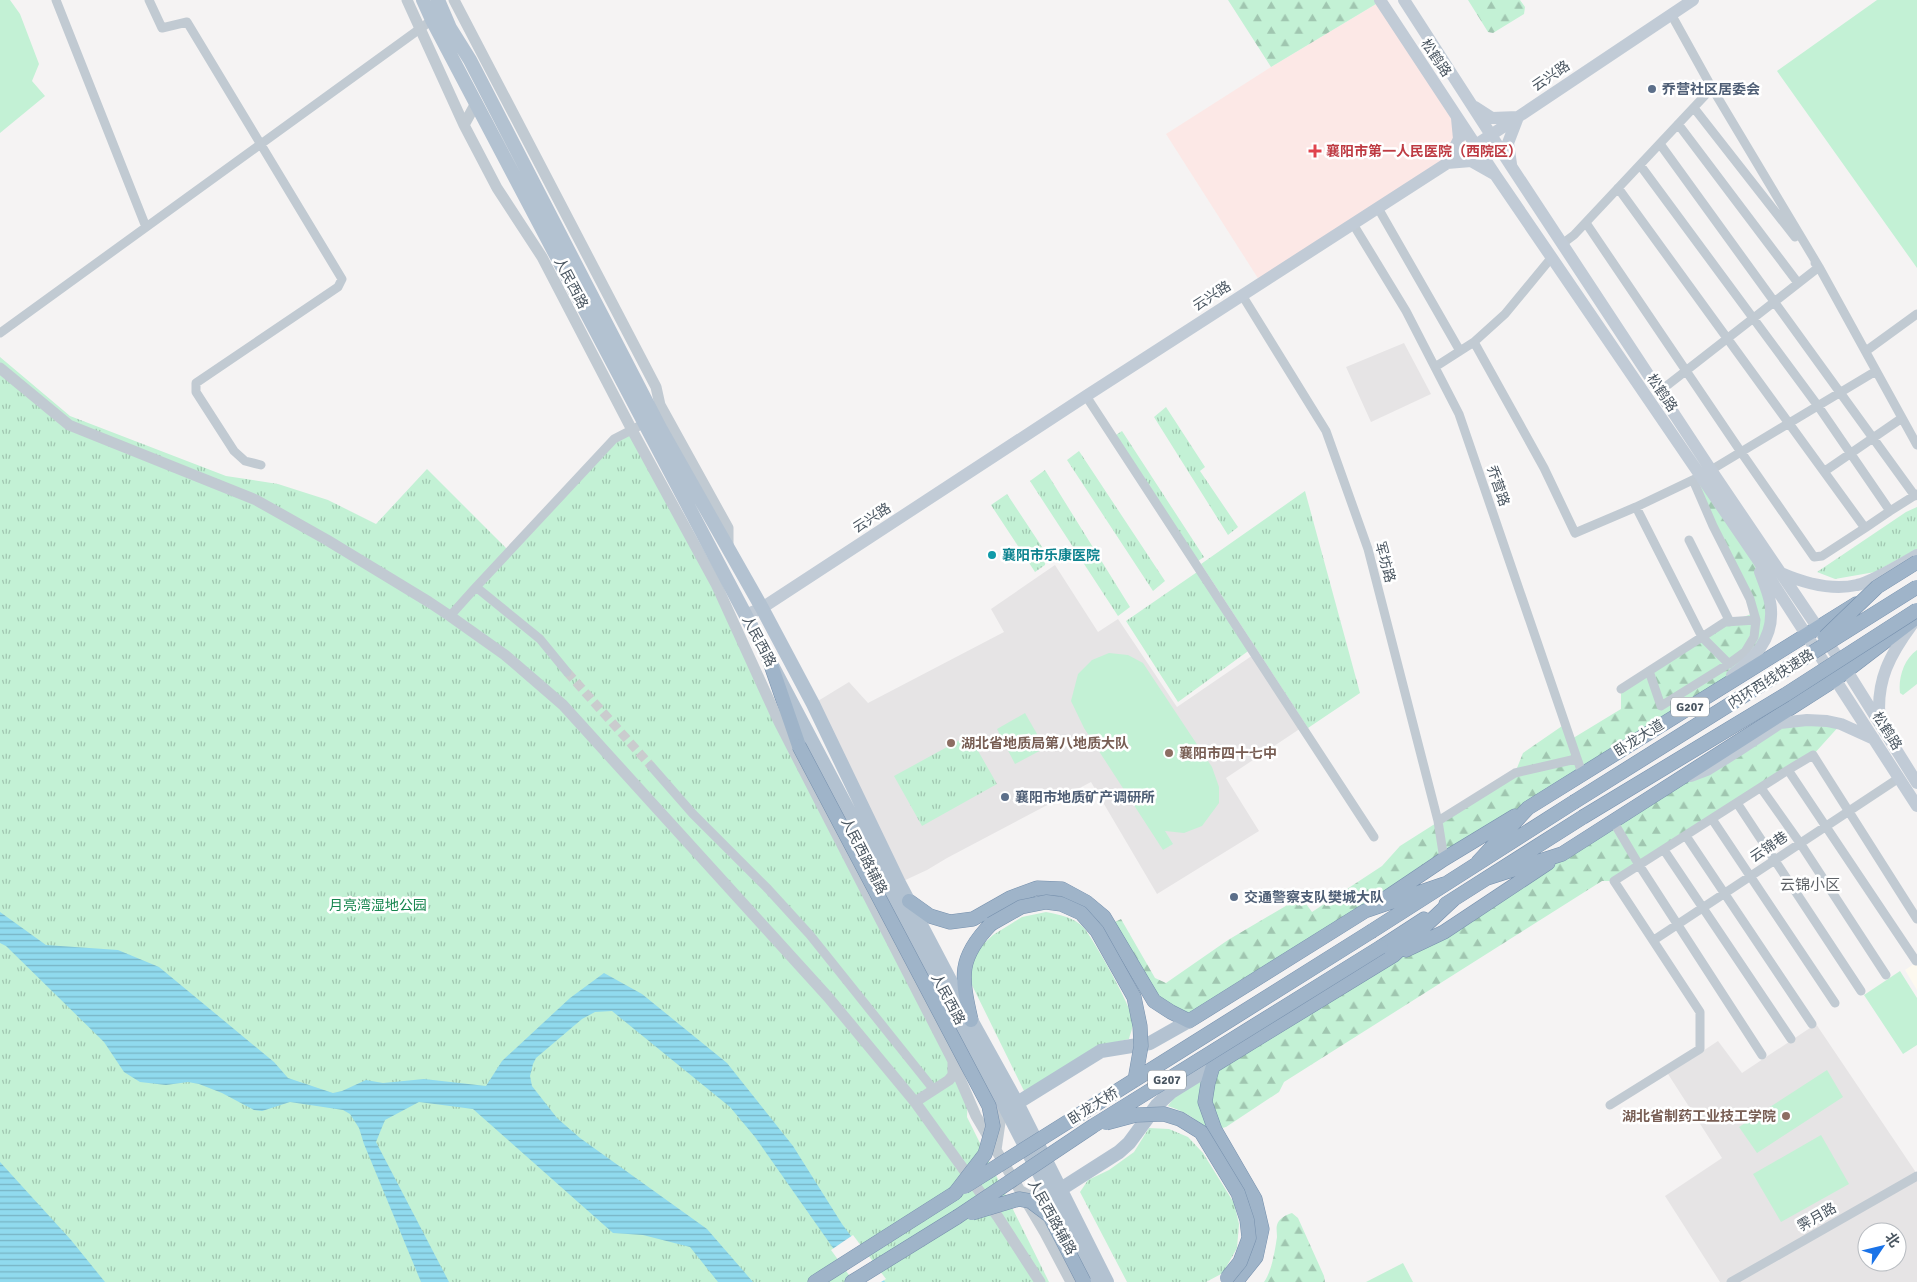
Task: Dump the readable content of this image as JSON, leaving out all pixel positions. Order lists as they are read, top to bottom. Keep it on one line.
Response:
{"streets":{"highway":["内环西线快速路","G207","卧龙大道","卧龙大桥"],"main road":["松鹤路","云兴路","人民西路"],"street":["乔营路","军坊路","云锦巷","人民西路辅路","霁月路"]},"crossings":[["松鹤路","云兴路"],["松鹤路","G207"],["松鹤路","卧龙大道"],["松鹤路","云锦巷"],["云兴路","人民西路"],["云兴路","乔营路"],["云兴路","军坊路"],["人民西路","人民西路辅路"],["乔营路","卧龙大道"],["内环西线快速路","G207"],["内环西线快速路","卧龙大道"],["G207","卧龙大桥"],["卧龙大道","卧龙大桥"]],"districts":["云锦小区"],"parks":["月亮湾湿地公园"],"places":{"other":["乔营社区居委会","襄阳市乐康医院","湖北省地质局第八地质大队","襄阳市四十七中","襄阳市地质矿产调研所","交通警察支队樊城大队","湖北省制药工业技工学院"],"health":["襄阳市第一人民医院（西院区）"]},"north":"top right"}
